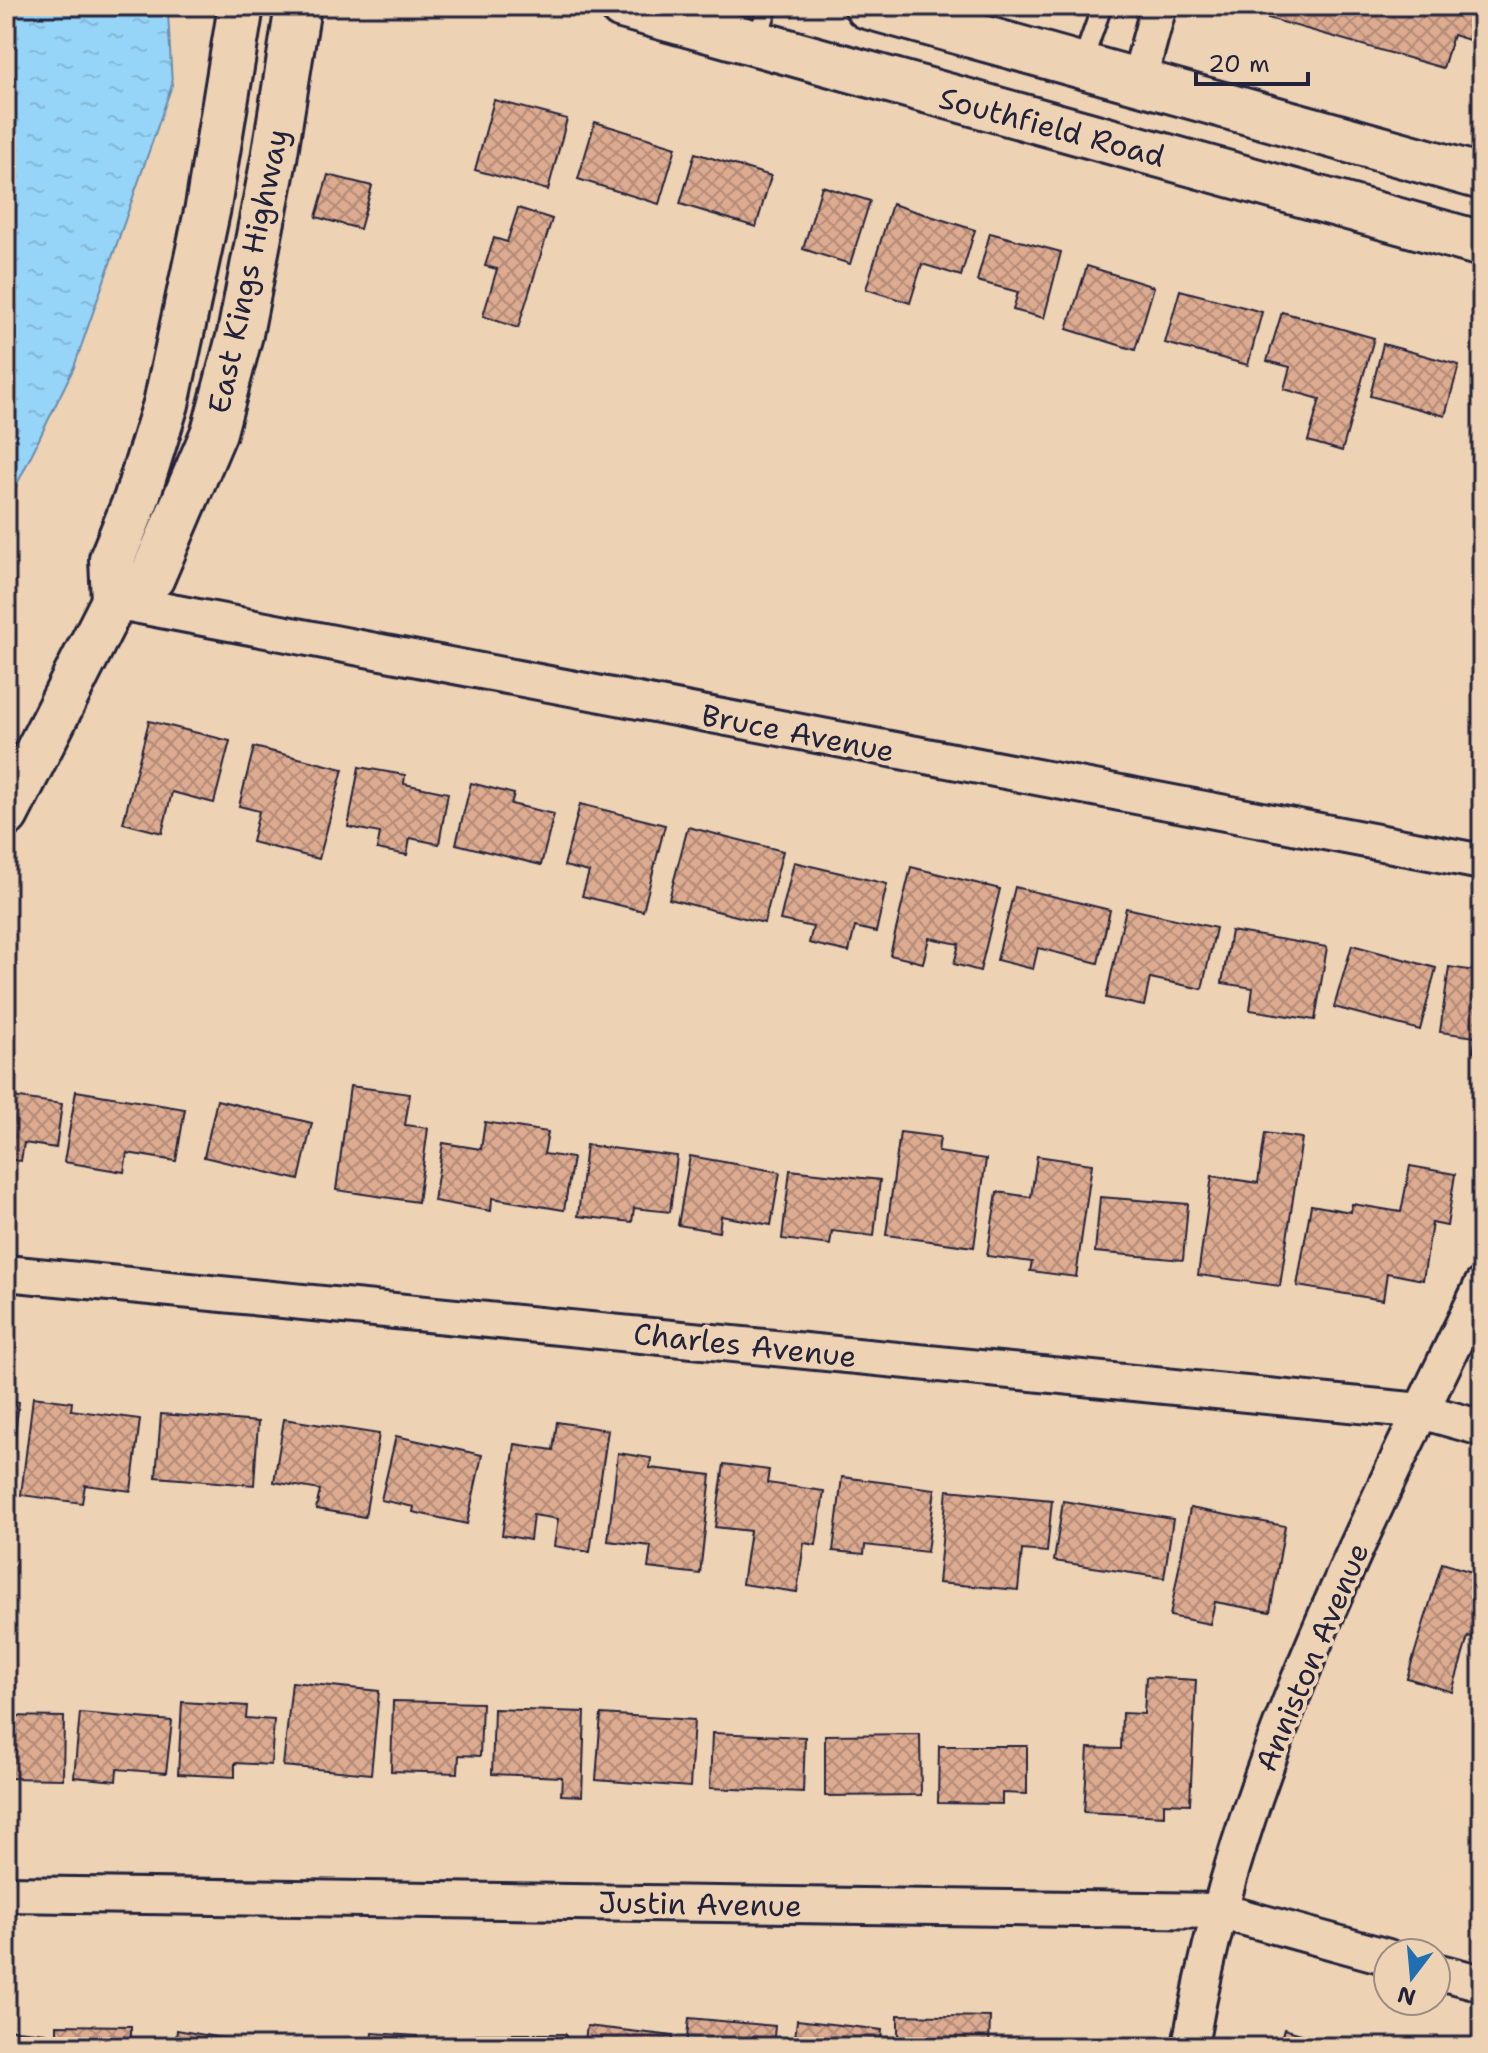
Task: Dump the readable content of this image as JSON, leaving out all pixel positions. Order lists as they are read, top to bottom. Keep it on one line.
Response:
{"streets":{"main road":["Southfield Road","East Kings Highway"],"street":["Bruce Avenue","Charles Avenue","Anniston Avenue","Justin Avenue"]},"crossings":[["East Kings Highway","Bruce Avenue"],["Charles Avenue","Anniston Avenue"],["Anniston Avenue","Justin Avenue"]],"scale_bar":"20 m","north":"bottom"}
